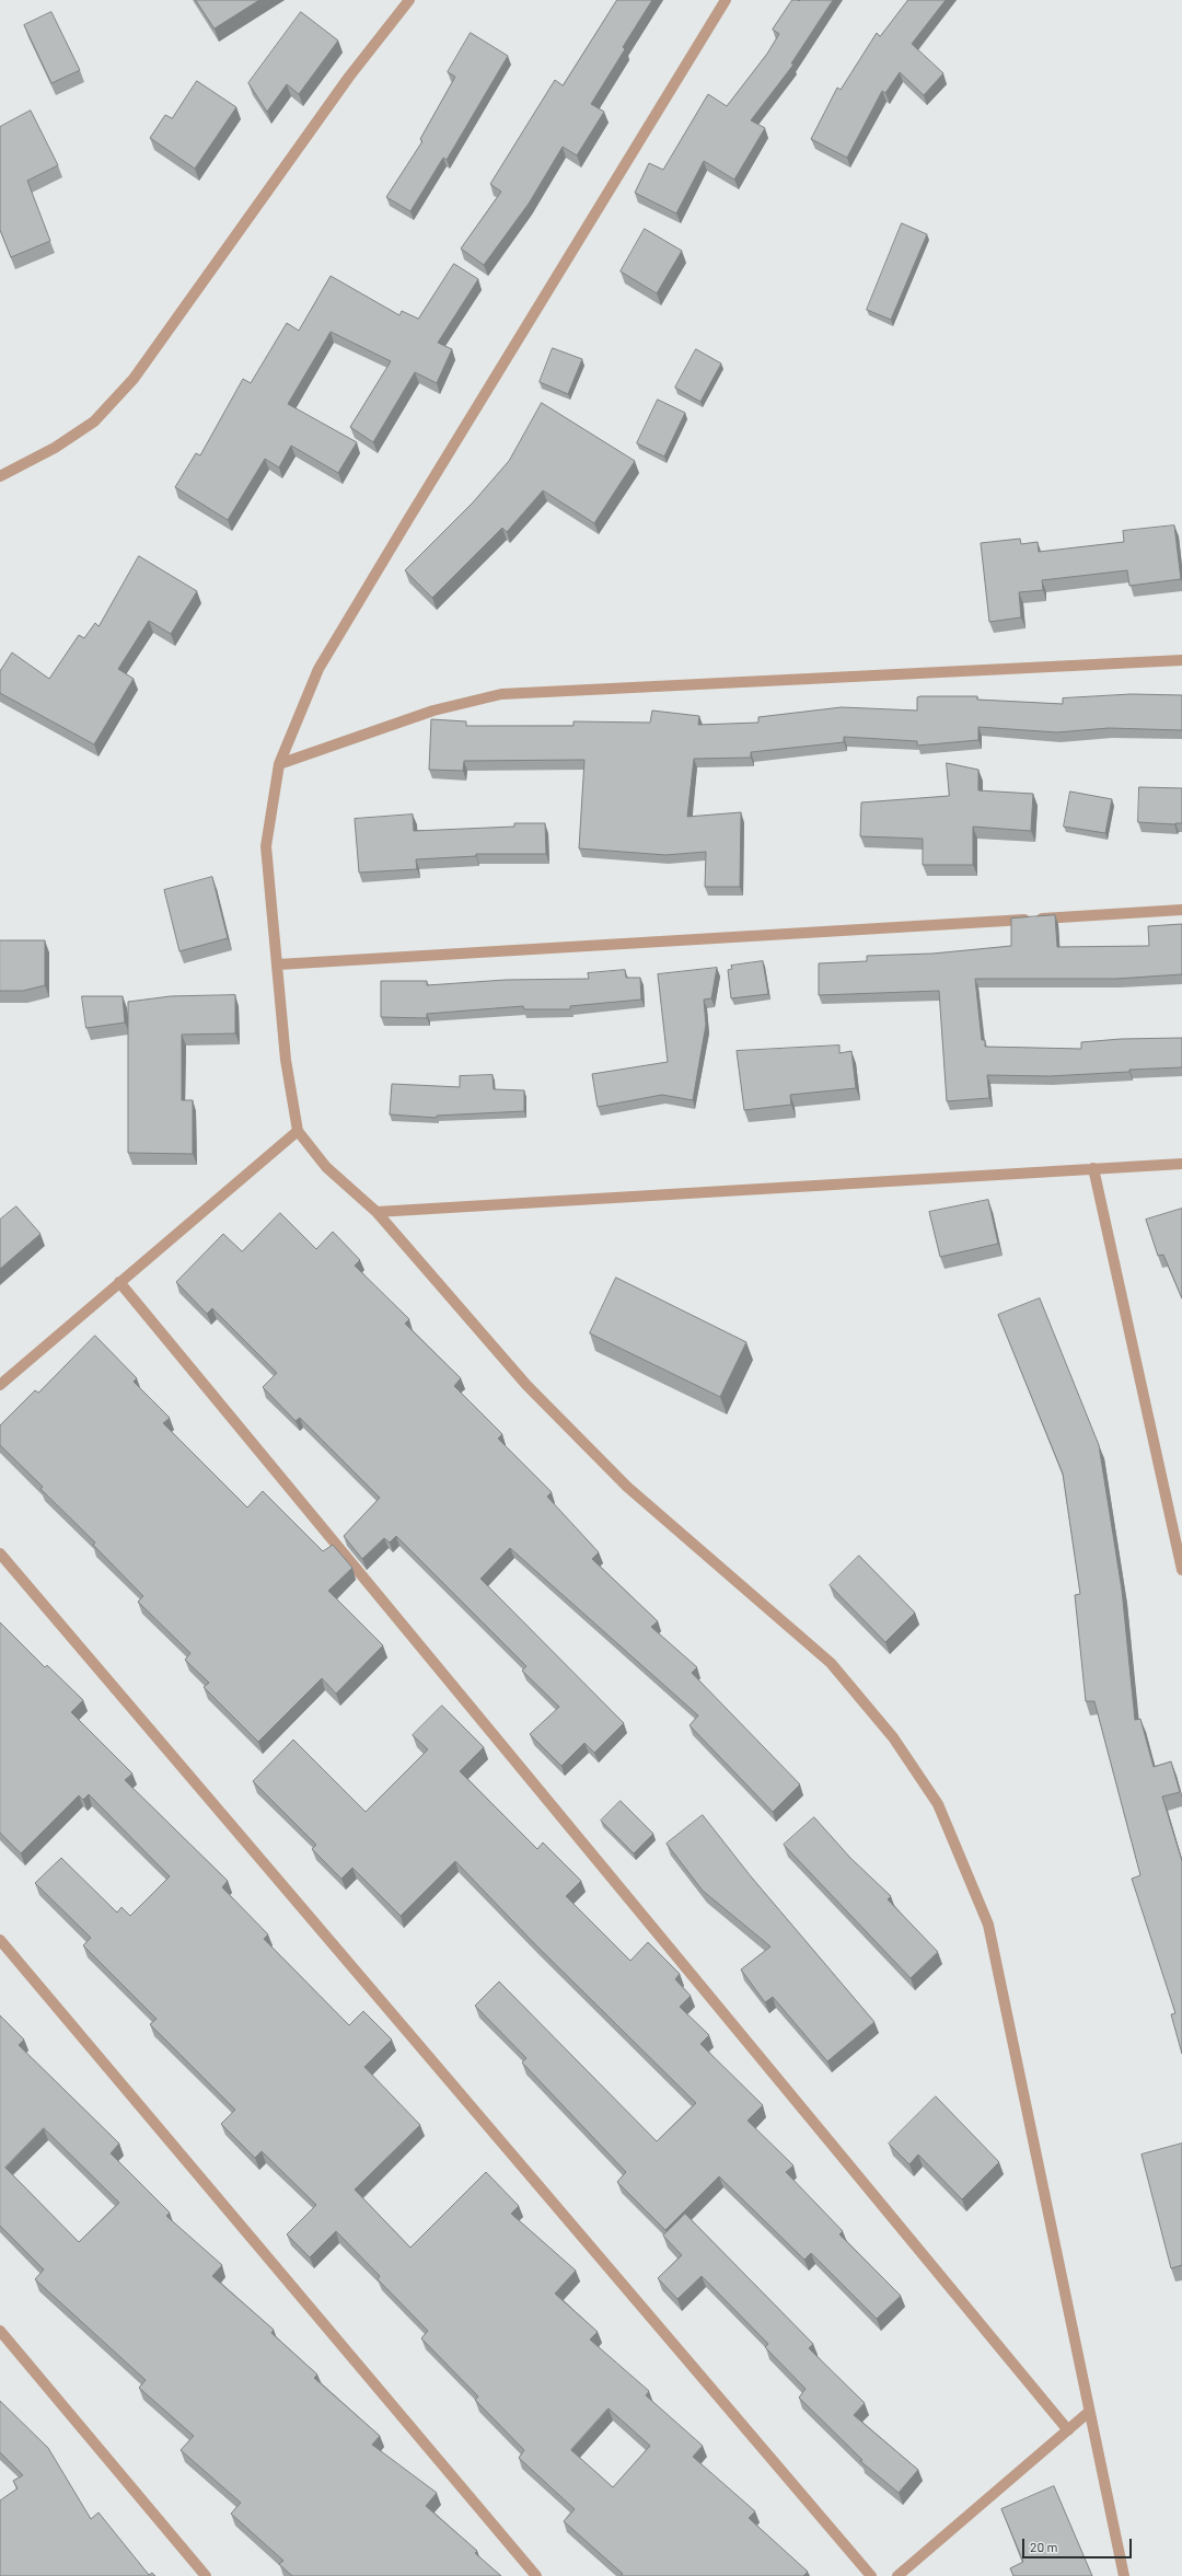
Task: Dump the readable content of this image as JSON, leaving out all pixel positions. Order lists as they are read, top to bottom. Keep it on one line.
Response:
{"scale_bar":"20 m"}
